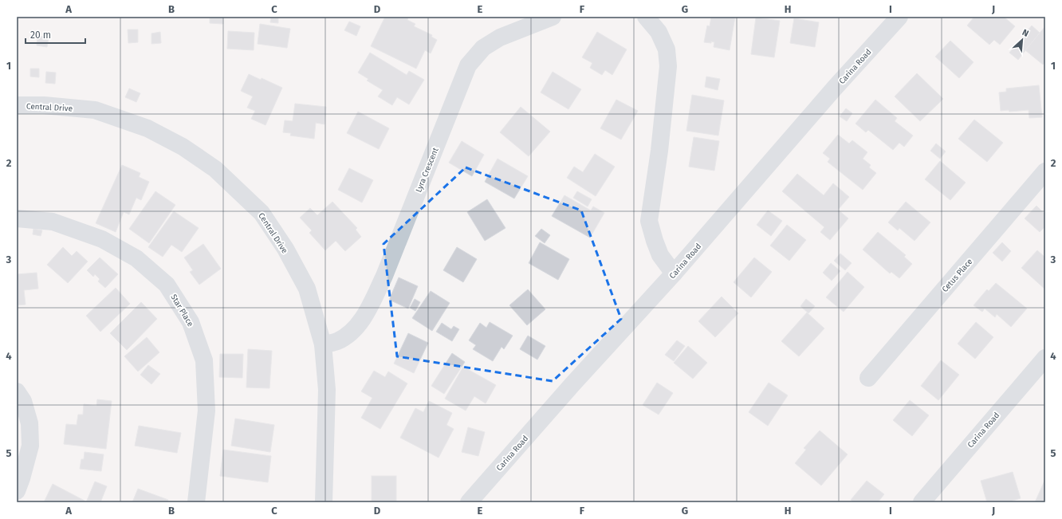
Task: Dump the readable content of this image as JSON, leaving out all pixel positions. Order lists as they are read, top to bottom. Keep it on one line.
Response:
{"streets":{"street":["Carina Road","Central Drive","Lyra Crescent","Cetus Place","Star Place"]},"crossings":[["Central Drive","Lyra Crescent"]],"scale_bar":"20 m","north":"top right","grid":{"columns":["A","B","C","D","E","F","G","H","I","J"],"rows":["1","2","3","4","5"]}}
